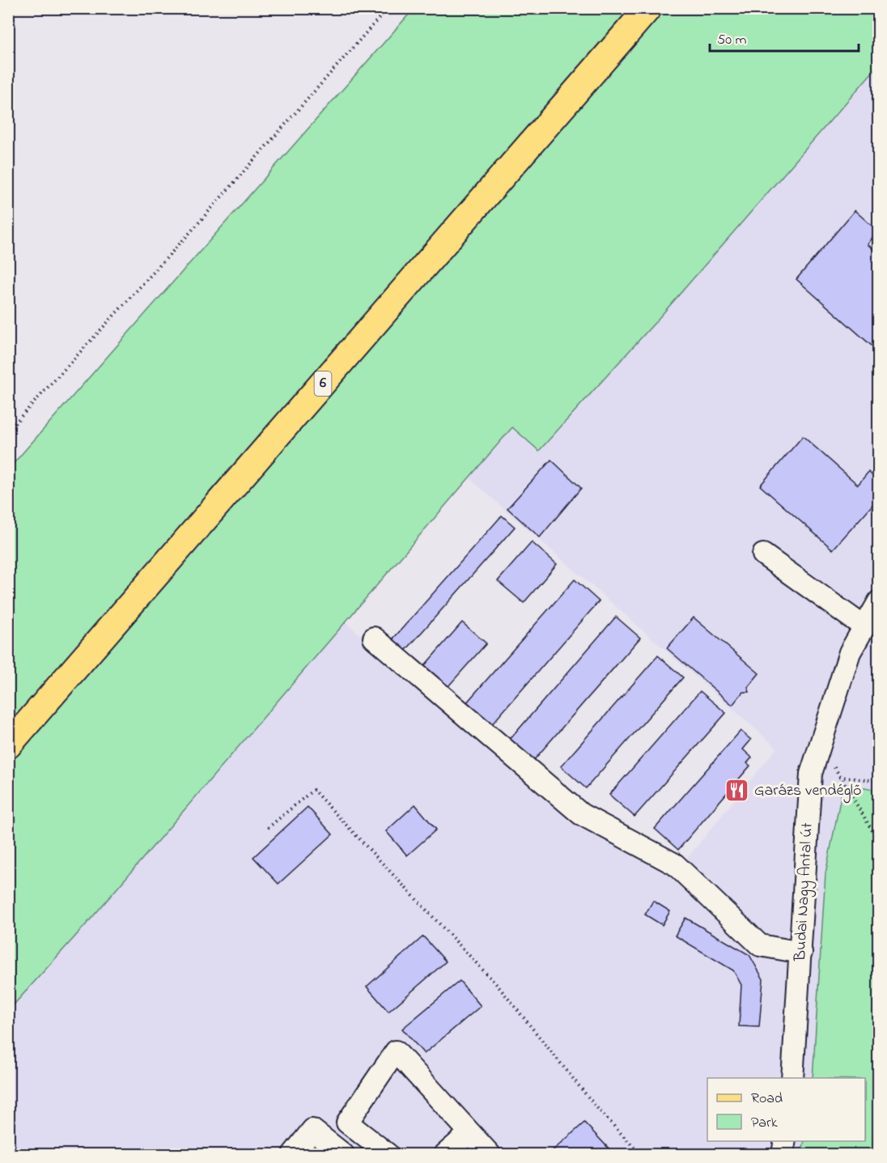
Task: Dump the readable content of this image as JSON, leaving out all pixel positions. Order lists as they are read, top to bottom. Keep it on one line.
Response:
{"streets":{"main road":["6"],"street":["Budai Nagy Antal út"]},"places":{"restaurant":["Garázs vendéglő"]},"legend":["Road","Park"],"scale_bar":"50 m"}
